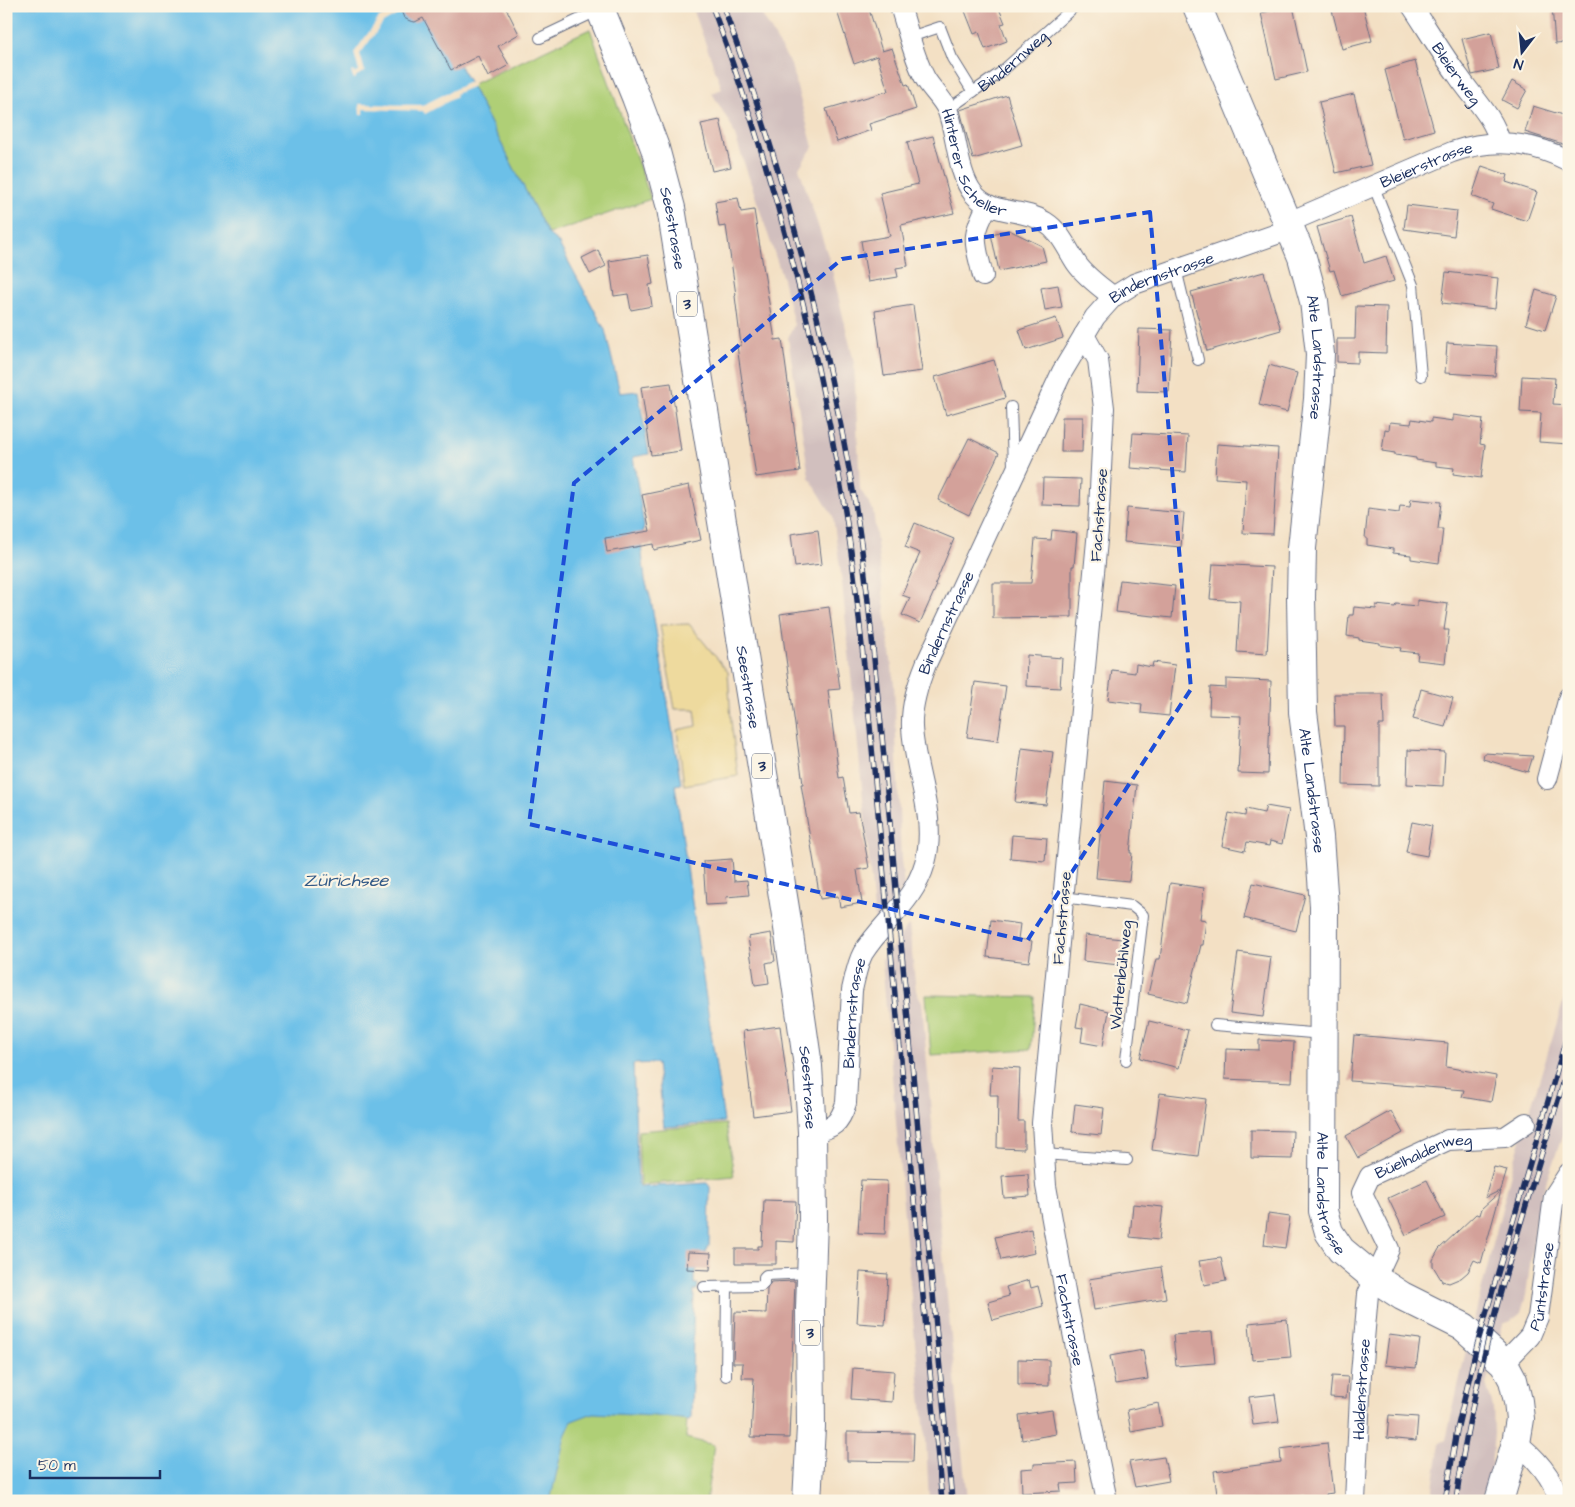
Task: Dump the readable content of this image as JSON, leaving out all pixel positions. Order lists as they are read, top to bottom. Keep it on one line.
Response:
{"streets":{"main road":["Seestrasse","3","Alte Landstrasse"],"street":["Bleierweg","Hinterer Scheller","Bleierstrasse","Bindernstrasse","Fachstrasse","Büelhaldenweg","Püntstrasse","Haldenstrasse"],"lane":["Bindernweg","Wattenbühlweg"]},"crossings":[["Bindernweg","Hinterer Scheller"],["Bleierweg","Bleierstrasse"],["Hinterer Scheller","Bindernstrasse"],["Bleierstrasse","Bindernstrasse"],["Bleierstrasse","Alte Landstrasse"],["Seestrasse","Bindernstrasse"],["Bindernstrasse","Alte Landstrasse"],["Bindernstrasse","Fachstrasse"],["Alte Landstrasse","Büelhaldenweg"],["Alte Landstrasse","Püntstrasse"],["Alte Landstrasse","Haldenstrasse"],["Fachstrasse","Wattenbühlweg"],["Büelhaldenweg","Haldenstrasse"]],"water":["Zürichsee"],"scale_bar":"50 m","north":"bottom"}
